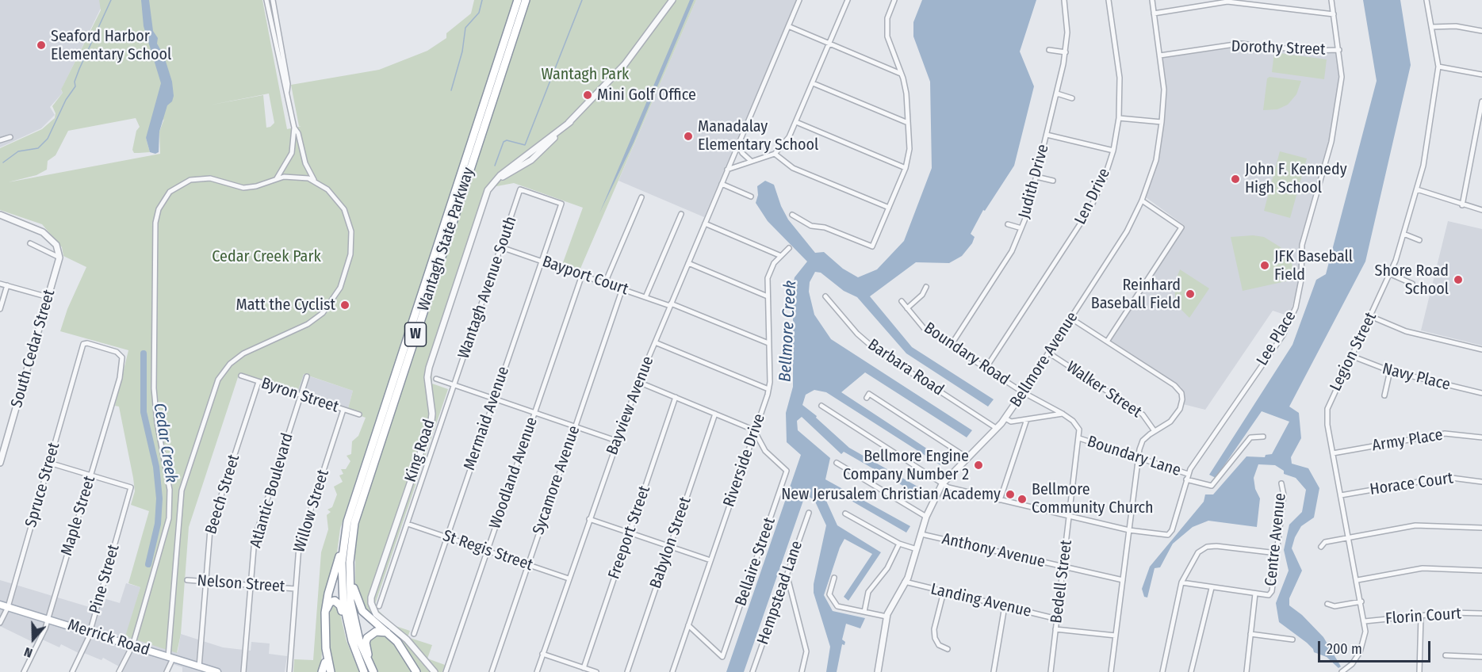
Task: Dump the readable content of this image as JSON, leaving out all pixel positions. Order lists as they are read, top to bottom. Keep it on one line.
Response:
{"streets":{"highway":["Wantagh State Parkway","W"],"main road":["Merrick Road"],"street":["Dorothy Street","Judith Drive","Len Drive","Bayport Court","Wantagh Avenue South","Lee Place","South Cedar Street","Legion Street","Boundary Road","Bellmore Avenue","Barbara Road","Navy Place","Walker Street","Byron Street","Bayview Avenue","Mermaid Avenue","Army Place","King Road","Boundary Lane","Riverside Drive","Woodland Avenue","Sycamore Avenue","Horace Court","Spruce Street","Atlantic Boulevard","Beech Street","Willow Street","Maple Street","Freeport Street","Centre Avenue","Babylon Street","St Regis Street","Anthony Avenue","Bellaire Street","Pine Street","Bedell Street","Nelson Street","Hempstead Lane","Landing Avenue","Florin Court"]},"crossings":[["Dorothy Street","Lee Place"],["Dorothy Street","Bellmore Avenue"],["Judith Drive","Boundary Road"],["Len Drive","Boundary Road"],["Bayport Court","Wantagh Avenue South"],["Bayport Court","Bayview Avenue"],["Bayport Court","Mermaid Avenue"],["Bayport Court","Riverside Drive"],["Bayport Court","Woodland Avenue"],["Bayport Court","Sycamore Avenue"],["Wantagh Avenue South","Mermaid Avenue"],["Wantagh Avenue South","St Regis Street"],["Lee Place","Boundary Lane"],["Legion Street","Navy Place"],["Legion Street","Army Place"],["Legion Street","Horace Court"],["Legion Street","Florin Court"],["Boundary Road","Bellmore Avenue"],["Bellmore Avenue","Barbara Road"],["Bellmore Avenue","Walker Street"],["Bellmore Avenue","Anthony Avenue"],["Bellmore Avenue","Landing Avenue"],["Byron Street","Atlantic Boulevard"],["Byron Street","Beech Street"],["Byron Street","Willow Street"],["Bayview Avenue","St Regis Street"],["Mermaid Avenue","St Regis Street"],["Boundary Lane","Bedell Street"],["Riverside Drive","Bellaire Street"],["Woodland Avenue","St Regis Street"],["Sycamore Avenue","St Regis Street"],["Spruce Street","Maple Street"],["Spruce Street","Merrick Road"],["Atlantic Boulevard","Nelson Street"],["Beech Street","Nelson Street"],["Beech Street","Merrick Road"],["Willow Street","Nelson Street"],["Maple Street","Pine Street"],["Maple Street","Merrick Road"],["Anthony Avenue","Bedell Street"],["Pine Street","Merrick Road"],["Bedell Street","Landing Avenue"]],"water":["Bellmore Creek","Cedar Creek"],"parks":["Wantagh Park","Cedar Creek Park"],"places":["Seaford Harbor Elementary School","Mini Golf Office","Manadalay Elementary School","John F. Kennedy High School","JFK Baseball Field","Shore Road School","Reinhard Baseball Field","Matt the Cyclist","Bellmore Engine Company Number 2","New Jerusalem Christian Academy","Bellmore Community Church"],"scale_bar":"200 m","north":"bottom"}
